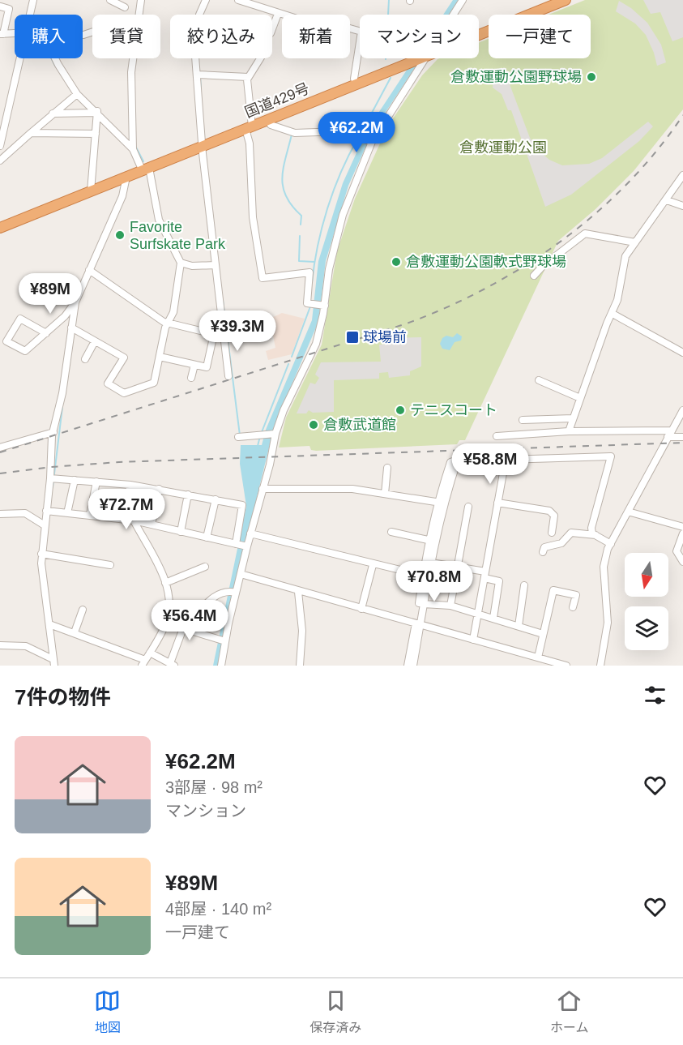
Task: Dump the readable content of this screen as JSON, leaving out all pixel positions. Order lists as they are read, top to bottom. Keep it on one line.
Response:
{"streets":{"highway":["国道429号"]},"parks":["倉敷運動公園"],"places":{"other":["倉敷運動公園野球場","Favorite Surfskate Park","倉敷運動公園軟式野球場","テニスコート","倉敷武道館"],"transit":["球場前"]},"north":"bottom","page":{"chip":["購入","賃貸","絞り込み","新着","マンション","一戸建て"],"price":["¥62.2M","¥89M","¥39.3M","¥58.8M","¥72.7M","¥70.8M","¥56.4M"],"heading":"7件の物件","list":[{"name":"¥62.2M","note":"3部屋 · 98 m² · マンション"},{"name":"¥89M","note":"4部屋 · 140 m² · 一戸建て"}],"tabs":["地図","保存済み","ホーム"]}}
